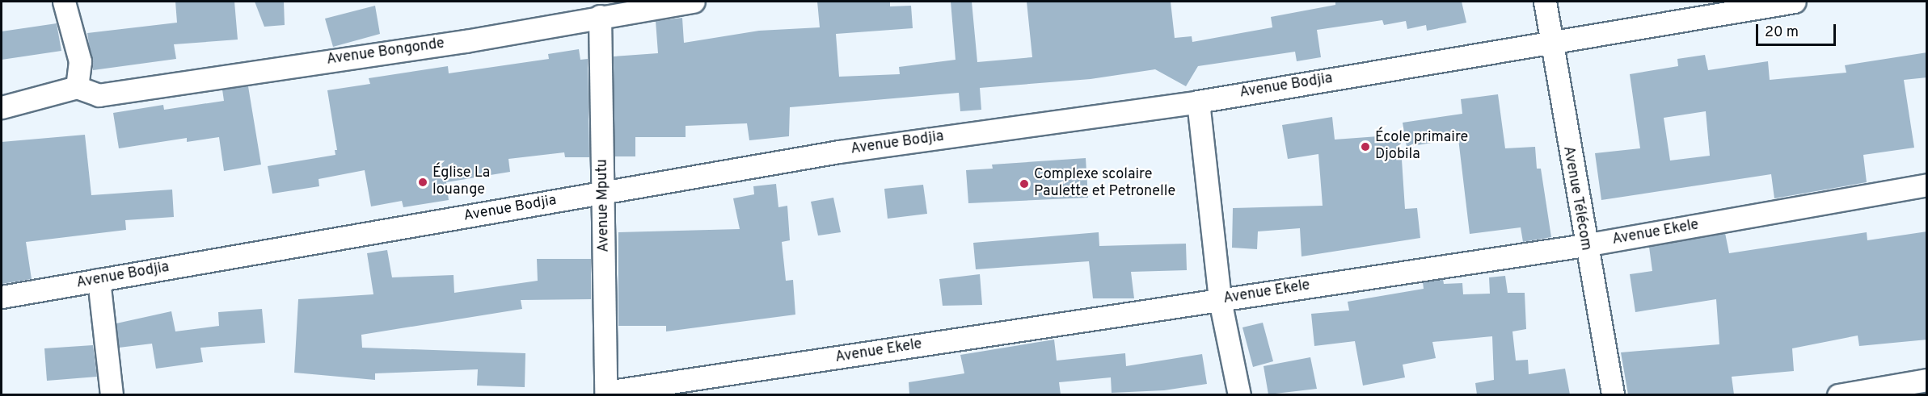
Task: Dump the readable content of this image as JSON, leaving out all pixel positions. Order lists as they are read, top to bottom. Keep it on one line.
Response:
{"streets":{"street":["Avenue Bongonde","Avenue Bodjia","Avenue Télécom","Avenue Mputu","Avenue Ekele"]},"crossings":[["Avenue Bongonde","Avenue Mputu"],["Avenue Bodjia","Avenue Télécom"],["Avenue Bodjia","Avenue Mputu"],["Avenue Télécom","Avenue Ekele"],["Avenue Mputu","Avenue Ekele"]],"places":["École primaire Djobila","Église La louange","Complexe scolaire Paulette et Petronelle"],"scale_bar":"20 m"}
